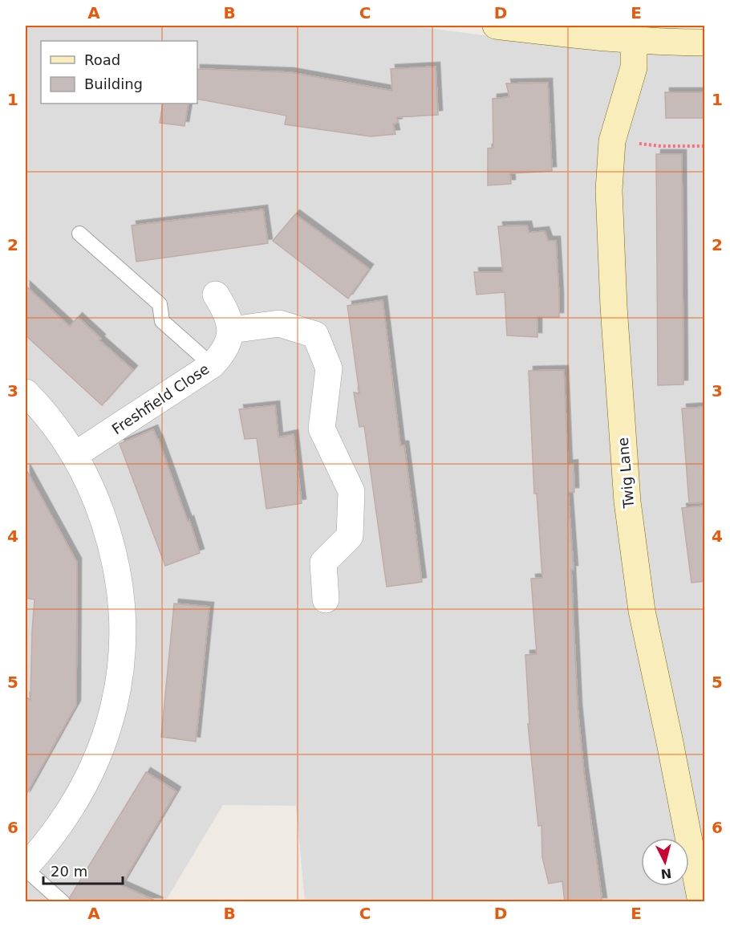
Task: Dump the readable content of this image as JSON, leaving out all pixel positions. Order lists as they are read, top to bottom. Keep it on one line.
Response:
{"streets":{"street":["Freshfield Close","Twig Lane"]},"legend":["Road","Building"],"scale_bar":"20 m","north":"bottom","grid":{"columns":["A","B","C","D","E"],"rows":["1","2","3","4","5","6"]}}
